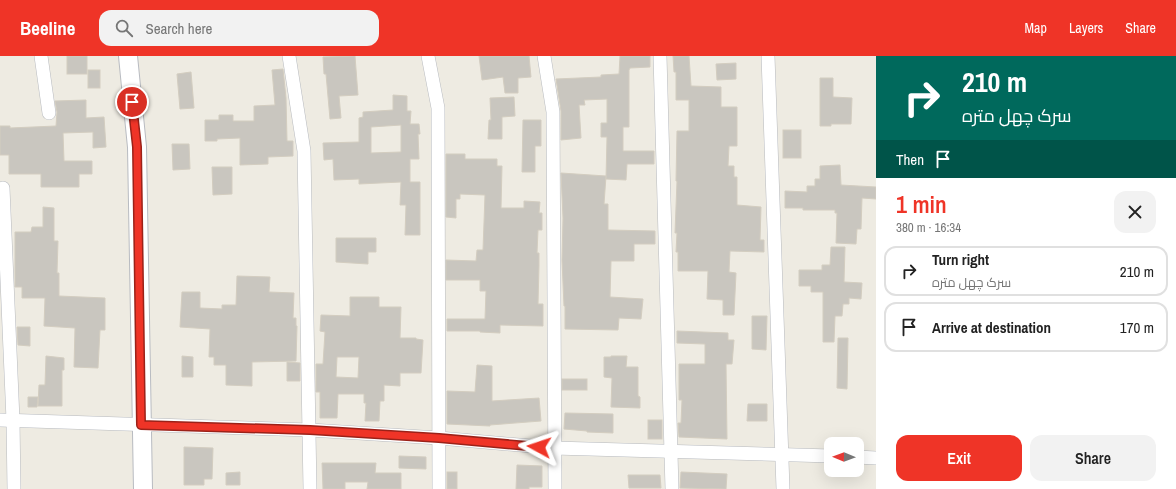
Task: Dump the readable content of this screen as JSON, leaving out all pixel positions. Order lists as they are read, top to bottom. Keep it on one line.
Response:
{"north":"left","page":{"header":"Beeline","search":"Search here","nav":["Map","Layers","Share"],"turn":["210 m","سرک چهل متره"],"then":"Then","heading":["1 min","380 m · 16:34"],"list":[{"name":"Turn right","note":"سرک چهل متره","value":"210 m"},{"name":"Arrive at destination","value":"170 m"}],"buttons":["Exit","Share"]}}
